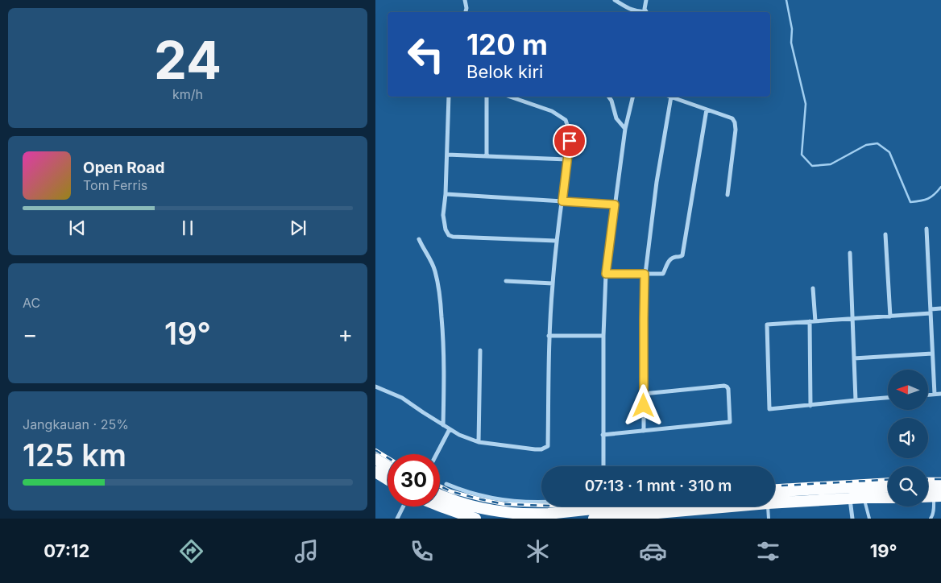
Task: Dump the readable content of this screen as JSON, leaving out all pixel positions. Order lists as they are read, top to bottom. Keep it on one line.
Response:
{"north":"left","page":{"tile":[["24","km/h"],"AC",["Jangkauan · 25%","125 km"]],"turn":["120 m","Belok kiri"],"song":["Open Road","Tom Ferris"],"heat":["−","19°","+"],"limit":"30","trip":"07:13 · 1 mnt · 310 m","tabs":["07:12","19°"]}}
